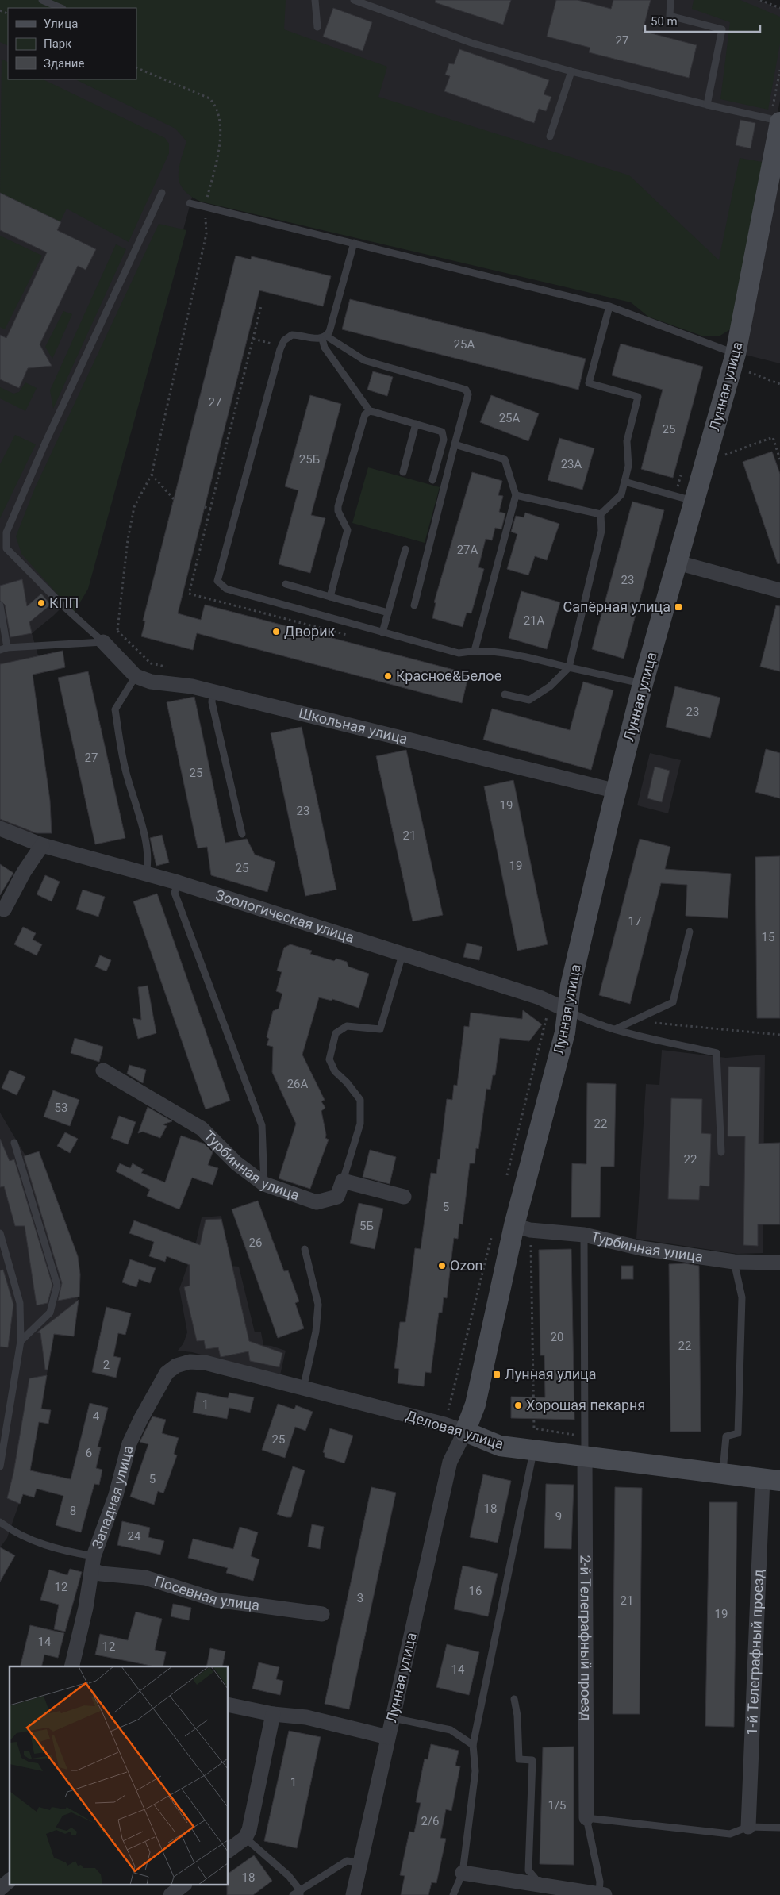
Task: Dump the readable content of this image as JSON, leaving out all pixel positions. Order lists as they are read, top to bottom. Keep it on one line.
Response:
{"streets":{"street":["Лунная улица","Школьная улица","Зоологическая улица","Турбинная улица","Деловая улица","Западная улица","Посевная улица","2-й Телеграфный проезд","1-й Телеграфный проезд"]},"crossings":[["Лунная улица","Школьная улица"],["Лунная улица","Зоологическая улица"],["Лунная улица","Турбинная улица"],["Лунная улица","Деловая улица"],["Деловая улица","Западная улица"],["Деловая улица","2-й Телеграфный проезд"],["Деловая улица","1-й Телеграфный проезд"],["Западная улица","Посевная улица"]],"places":{"other":["КПП","Дворик","Красное&Белое","Ozon","Хорошая пекарня"],"transit":["Сапёрная улица","Лунная улица"]},"house_numbers":["27","25А","27","25А","25","25Б","23А","27А","23","21А","23","27","25","19","23","21","19","25","17","15","26А","53","22","22","5","5Б","26","20","22","2","1","4","25","6","5","18","8","9","24","12","16","3","21","19","14","12","14","1","1/5","2/6","18"],"legend":["Улица","Парк","Здание"],"scale_bar":"50 m"}
